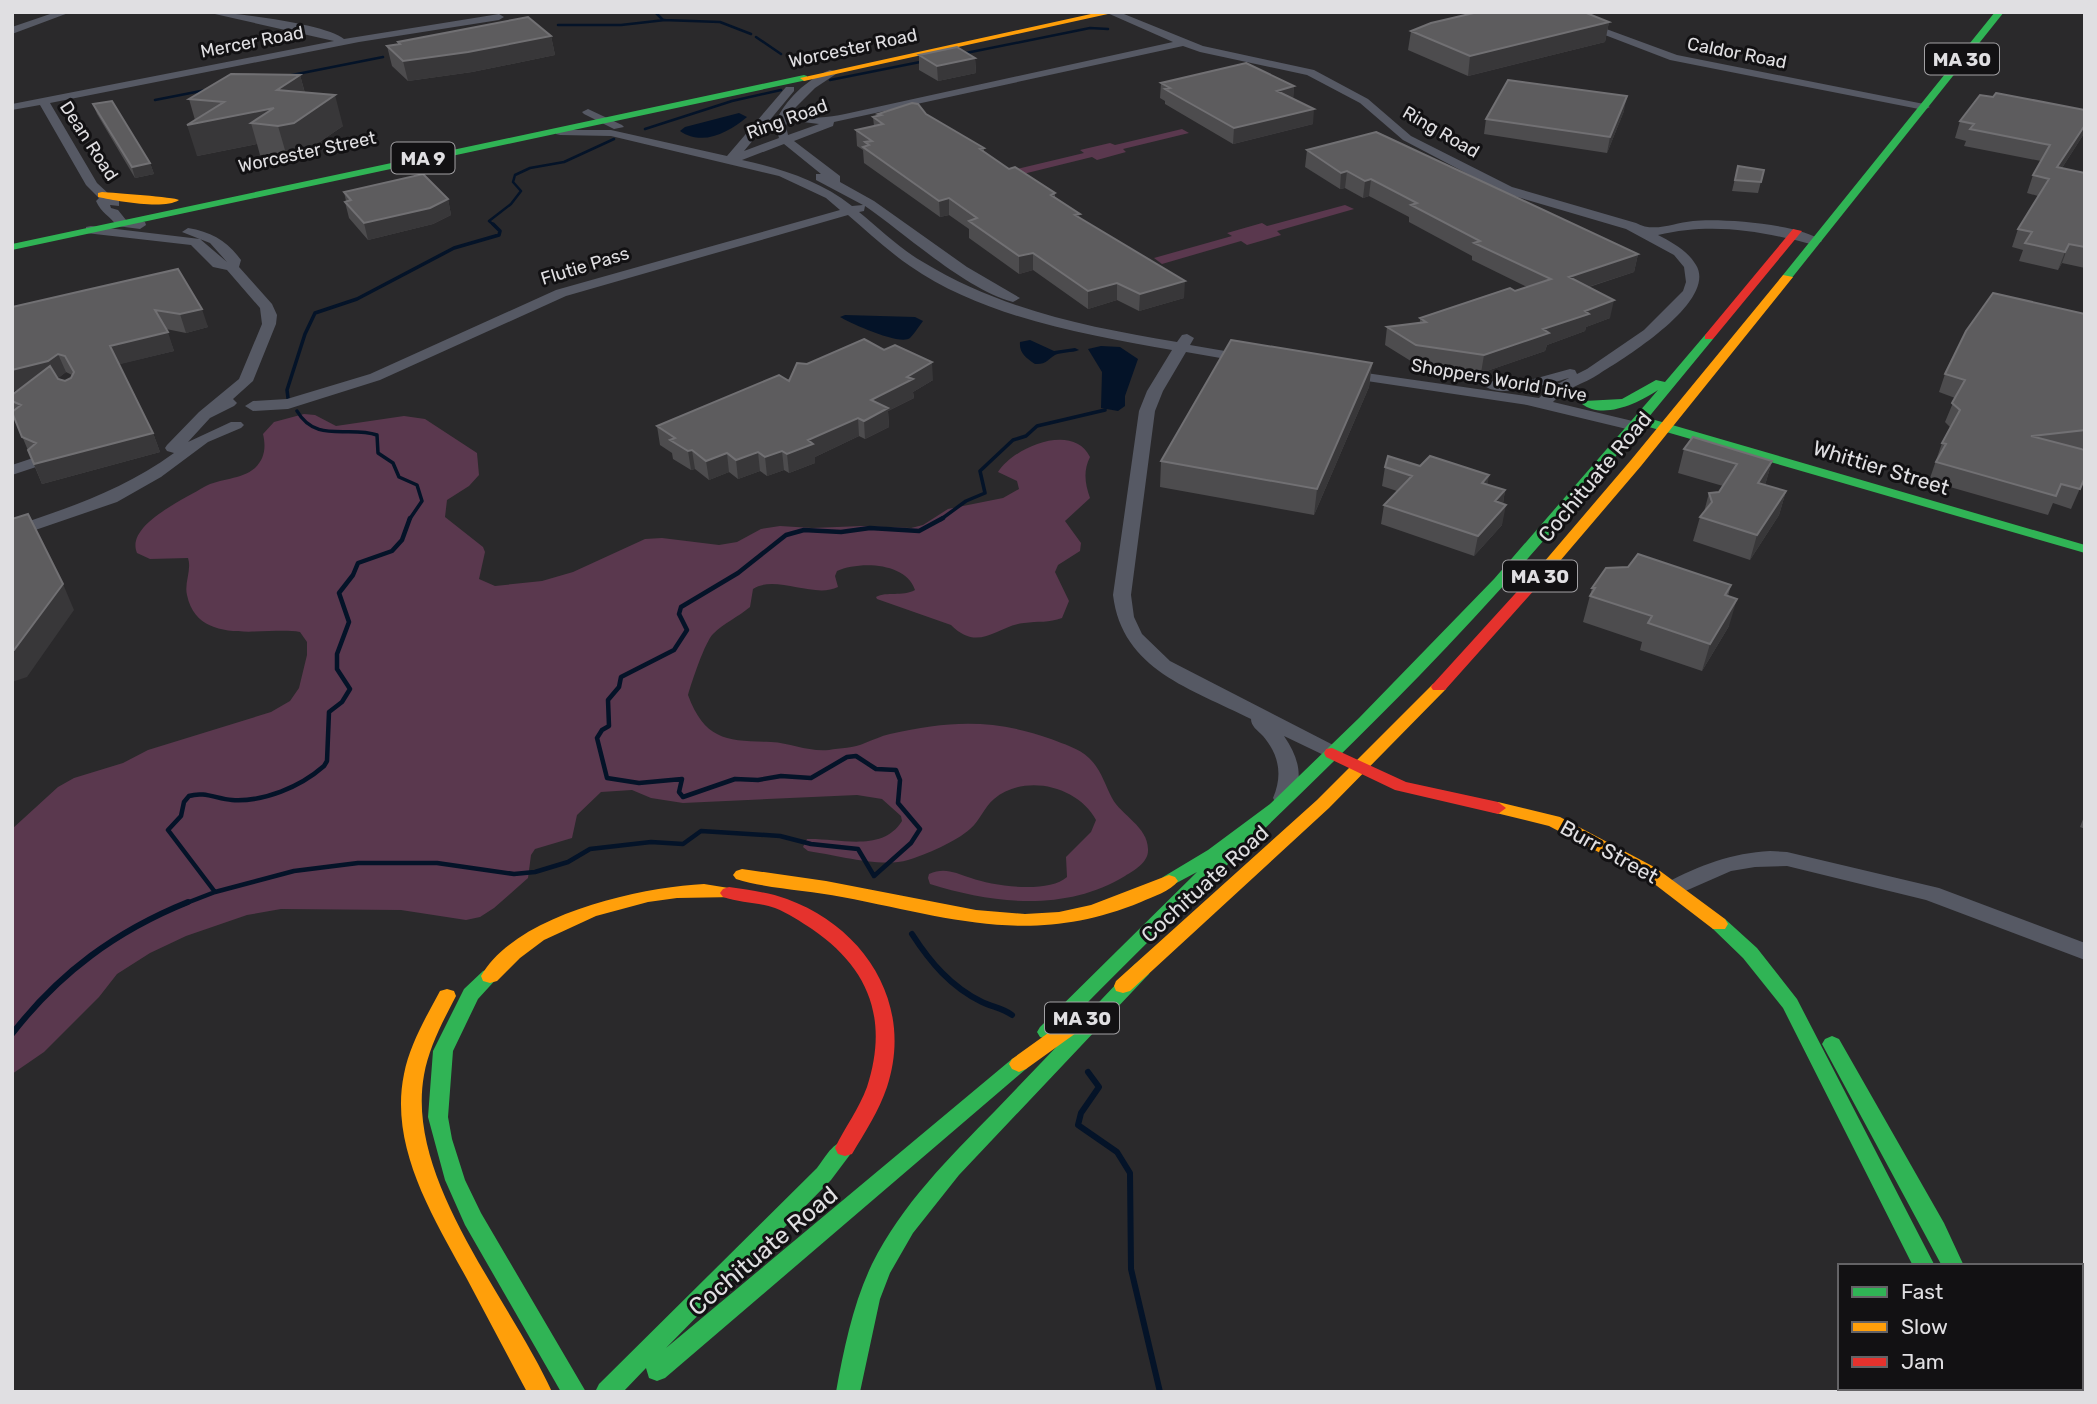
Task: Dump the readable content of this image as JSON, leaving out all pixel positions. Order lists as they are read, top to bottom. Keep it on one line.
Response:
{"streets":{"main road":["Worcester Road","MA 30","Worcester Street","MA 9","Shoppers World Drive","Whittier Street","Cochituate Road","Burr Street"],"street":["Mercer Road","Caldor Road","Ring Road","Dean Road","Flutie Pass"]},"crossings":[["Mercer Road","Dean Road"],["Worcester Road","Ring Road"],["Worcester Road","Worcester Street"],["Caldor Road","MA 30"],["Caldor Road","Cochituate Road"],["Ring Road","Shoppers World Drive"],["Dean Road","Worcester Street"],["Shoppers World Drive","Whittier Street"],["Shoppers World Drive","Cochituate Road"],["Whittier Street","Cochituate Road"],["Cochituate Road","Burr Street"]],"legend":["Fast","Slow","Jam"]}
